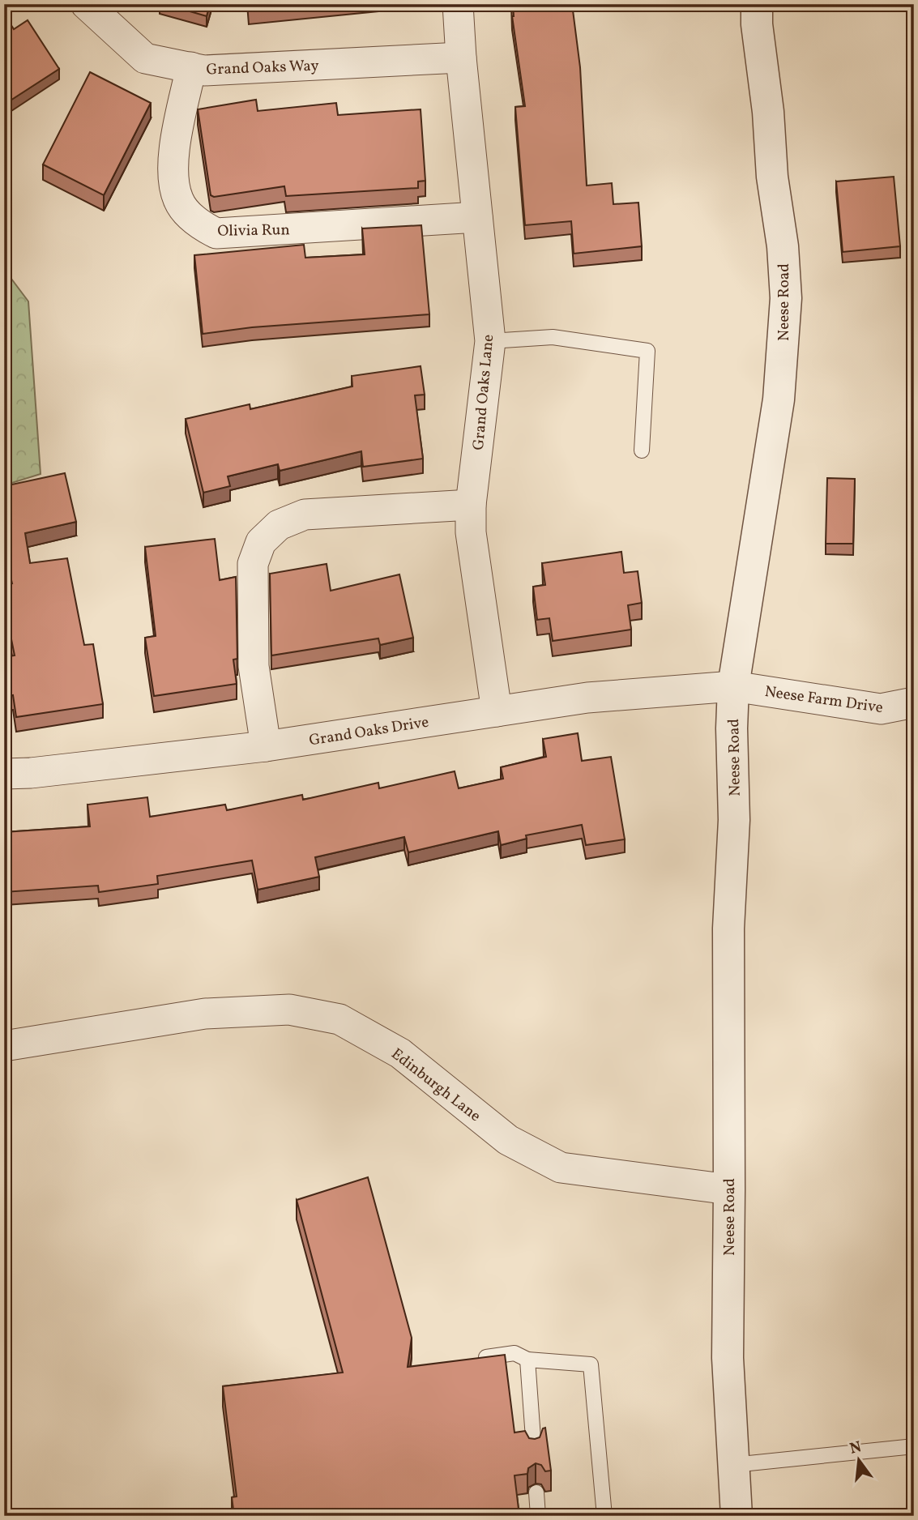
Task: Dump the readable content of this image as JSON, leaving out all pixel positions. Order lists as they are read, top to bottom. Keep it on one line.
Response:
{"streets":{"street":["Grand Oaks Way","Olivia Run","Neese Road","Grand Oaks Lane","Neese Farm Drive","Grand Oaks Drive","Edinburgh Lane"]},"crossings":[["Grand Oaks Way","Olivia Run"],["Grand Oaks Way","Grand Oaks Lane"],["Olivia Run","Grand Oaks Lane"],["Neese Road","Neese Farm Drive"],["Neese Road","Grand Oaks Drive"],["Neese Road","Edinburgh Lane"],["Grand Oaks Lane","Grand Oaks Drive"],["Neese Farm Drive","Grand Oaks Drive"]],"north":"top"}
